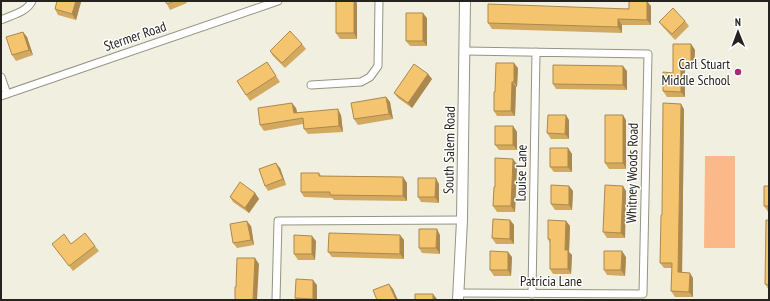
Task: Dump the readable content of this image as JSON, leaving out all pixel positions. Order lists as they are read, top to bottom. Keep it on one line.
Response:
{"streets":{"main road":["South Salem Road"],"street":["Stermer Road","Louise Lane","Whitney Woods Road","Patricia Lane"]},"crossings":[["South Salem Road","Patricia Lane"],["Louise Lane","Whitney Woods Road"],["Louise Lane","Patricia Lane"],["Whitney Woods Road","Patricia Lane"]],"places":["Carl Stuart Middle School"],"north":"top"}
